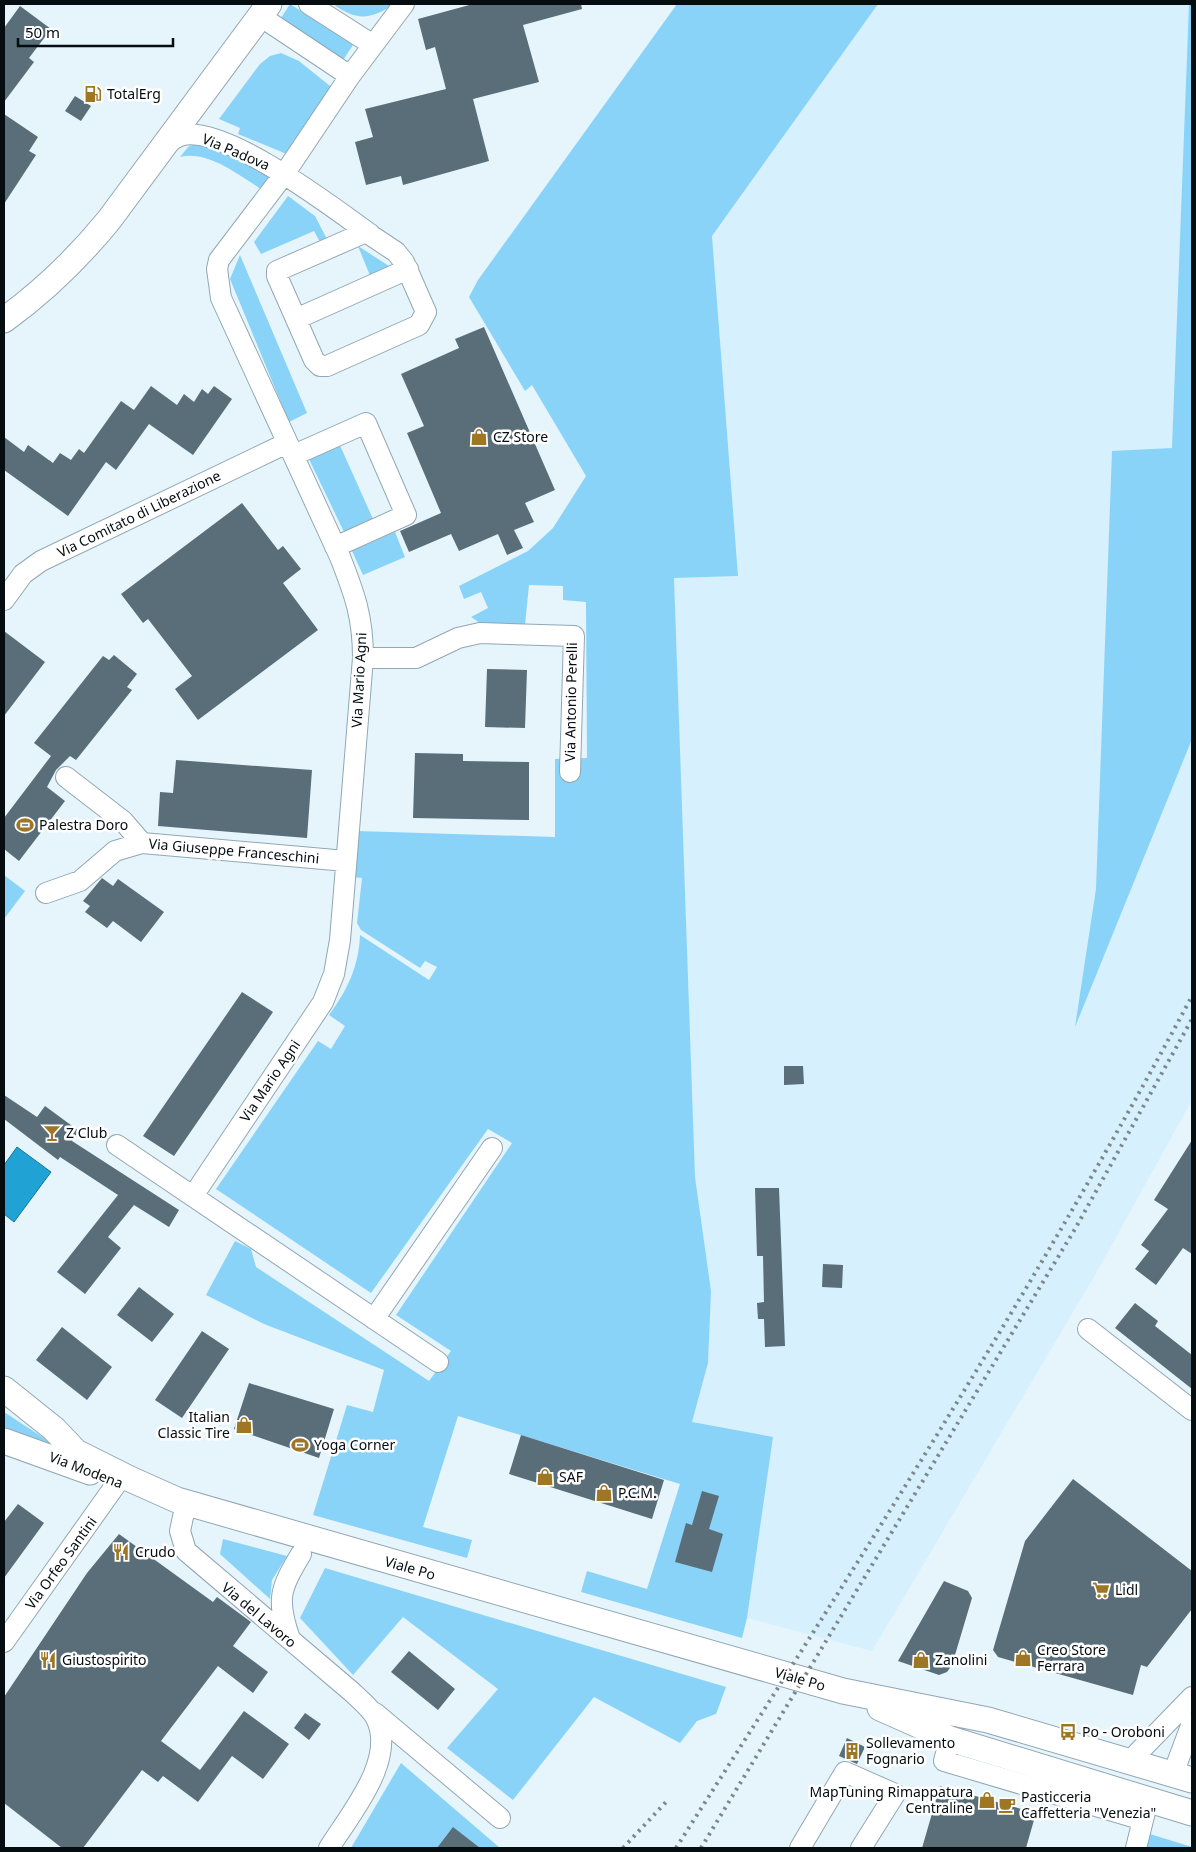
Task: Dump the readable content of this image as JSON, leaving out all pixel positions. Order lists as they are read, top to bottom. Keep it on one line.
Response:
{"streets":{"main road":["Via Padova","Via Modena","Viale Po"],"street":["Via Comitato di Liberazione","Via Mario Agni","Via Antonio Perelli","Via Giuseppe Franceschini","Via Orfeo Santini","Via del Lavoro"]},"crossings":[["Via Padova","Via Mario Agni"],["Via Comitato di Liberazione","Via Mario Agni"],["Via Mario Agni","Via Antonio Perelli"],["Via Mario Agni","Via Giuseppe Franceschini"],["Via Modena","Via Orfeo Santini"],["Via Modena","Viale Po"],["Via Modena","Via del Lavoro"],["Viale Po","Via del Lavoro"]],"places":{"fuel station":["TotalErg"],"shop":["CZ Store","Italian Classic Tire","SAF","P.C.M.","Creo Store Ferrara","Zanolini","MapTuning Rimappatura Centraline"],"sports":["Palestra Doro","Yoga Corner"],"bar":["Z Club"],"restaurant":["Crudo","Giustospirito"],"supermarket":["Lidl"],"bus stop":["Po - Oroboni"],"building":["Sollevamento Fognario"],"cafe":["Pasticceria Caffetteria \"Venezia\""]},"scale_bar":"50 m"}
